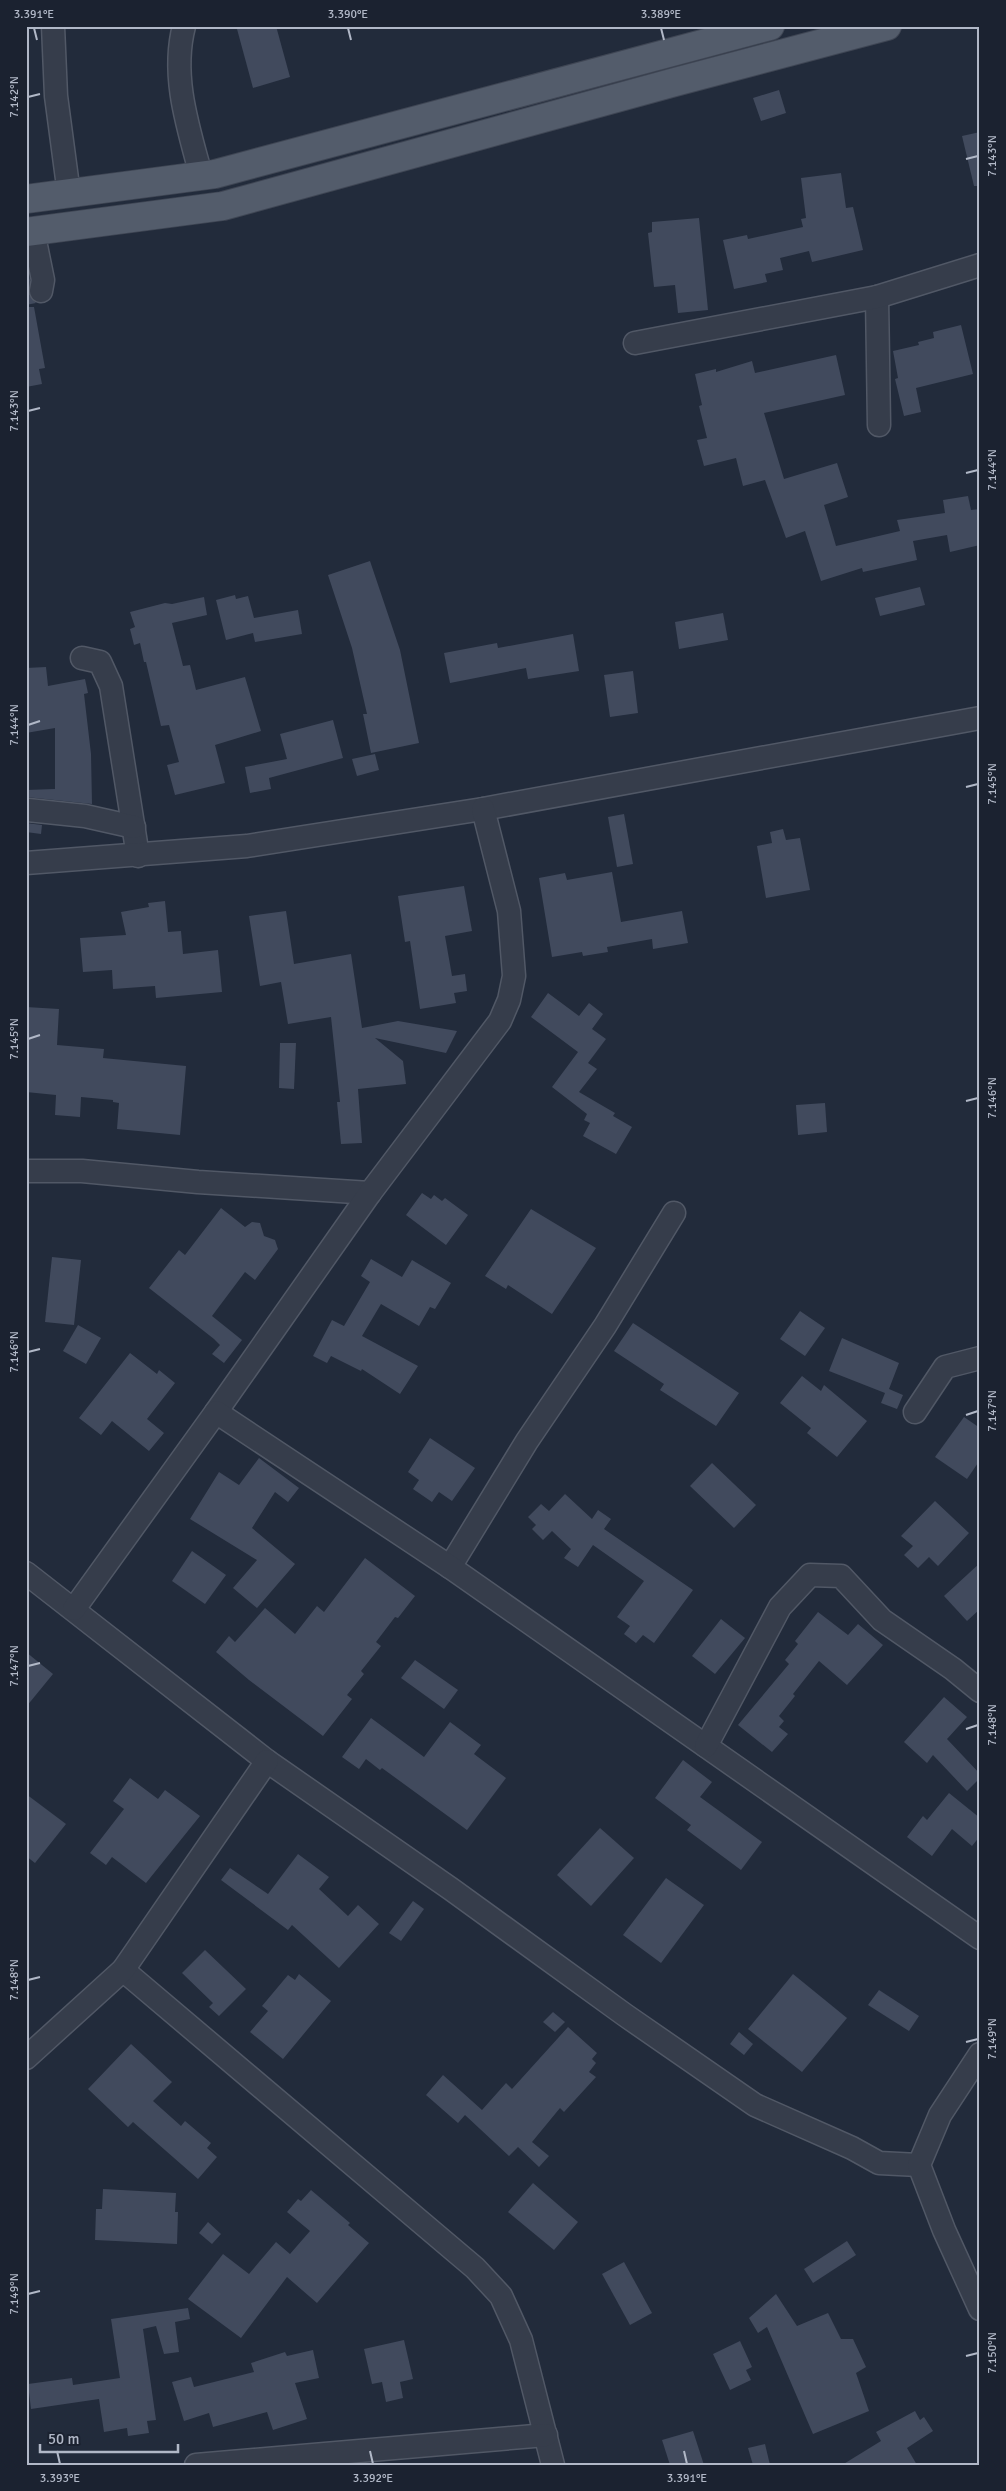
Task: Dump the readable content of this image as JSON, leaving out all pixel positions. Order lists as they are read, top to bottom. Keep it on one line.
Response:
{"scale_bar":"50 m","coordinates":["3.391°E","3.390°E","3.389°E","7.142°N","7.143°N","7.144°N","7.145°N","7.146°N","7.147°N","7.148°N","7.149°N","7.150°N","3.393°E","3.392°E"]}
